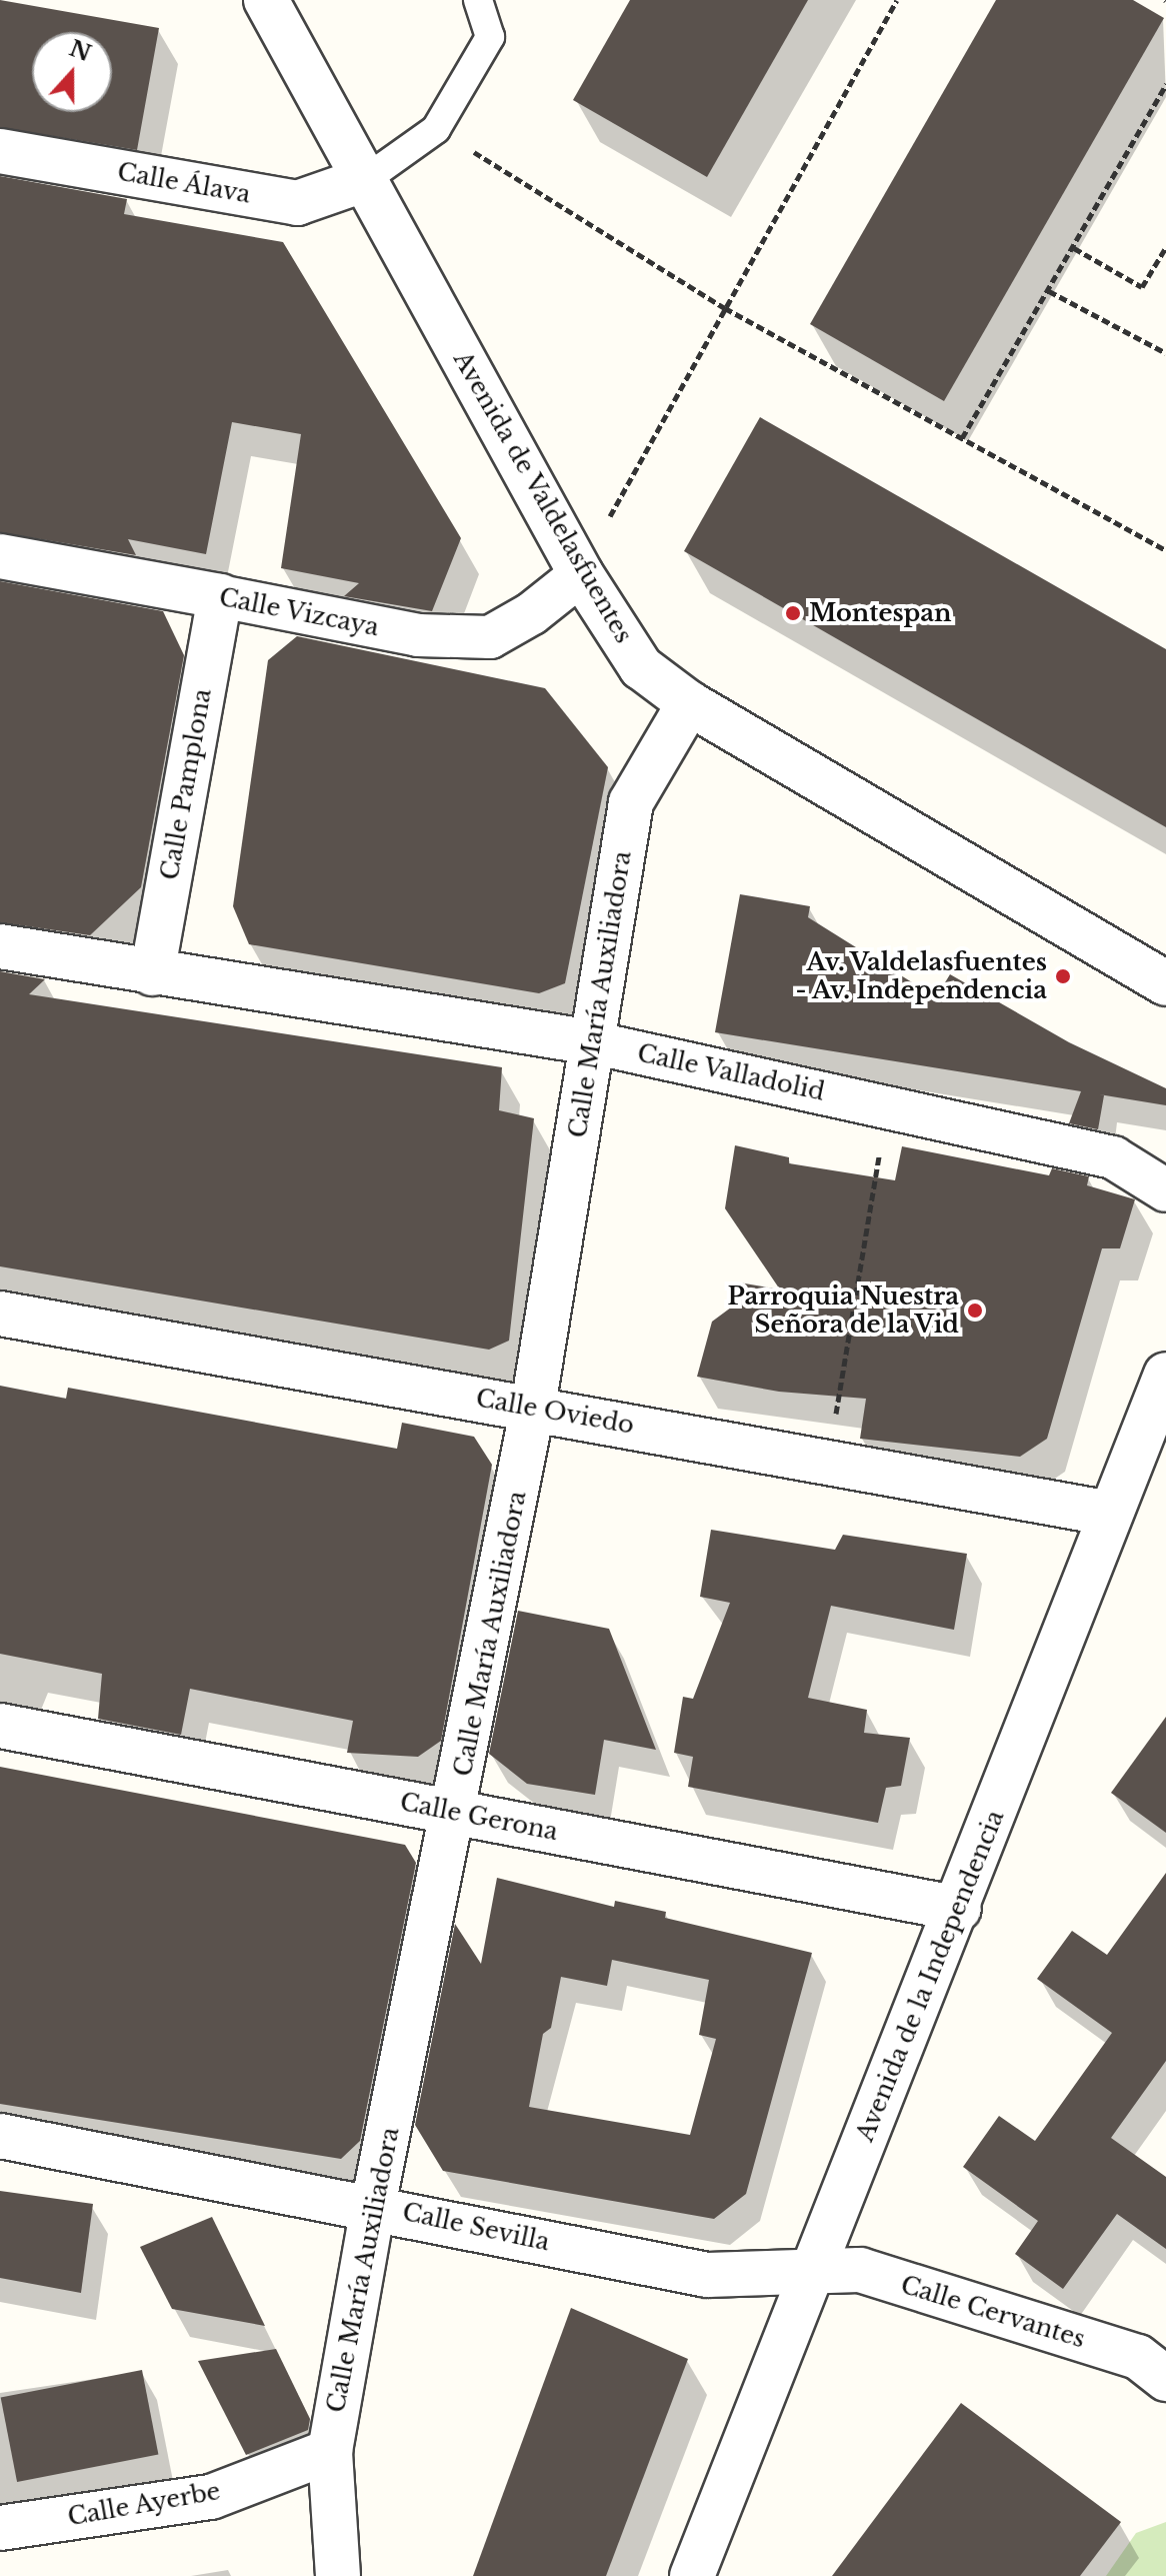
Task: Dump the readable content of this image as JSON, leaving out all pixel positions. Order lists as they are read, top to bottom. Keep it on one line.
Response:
{"streets":{"street":["Calle Álava","Avenida de Valdelasfuentes","Calle Vizcaya","Calle Pamplona","Calle María Auxiliadora","Calle Valladolid","Calle Oviedo","Calle Gerona","Avenida de la Independencia","Calle Sevilla","Calle Cervantes","Calle Ayerbe"]},"crossings":[["Calle Álava","Avenida de Valdelasfuentes"],["Avenida de Valdelasfuentes","Calle Vizcaya"],["Avenida de Valdelasfuentes","Calle María Auxiliadora"],["Calle Vizcaya","Calle Pamplona"],["Calle Pamplona","Calle Valladolid"],["Calle María Auxiliadora","Calle Valladolid"],["Calle María Auxiliadora","Calle Oviedo"],["Calle María Auxiliadora","Calle Gerona"],["Calle María Auxiliadora","Calle Sevilla"],["Calle María Auxiliadora","Calle Ayerbe"],["Calle Oviedo","Avenida de la Independencia"],["Calle Gerona","Avenida de la Independencia"],["Avenida de la Independencia","Calle Sevilla"],["Avenida de la Independencia","Calle Cervantes"],["Calle Sevilla","Calle Cervantes"]],"places":["Montespan","Av. Valdelasfuentes - Av. Independencia","Parroquia Nuestra Señora de la Vid"],"north":"top"}
